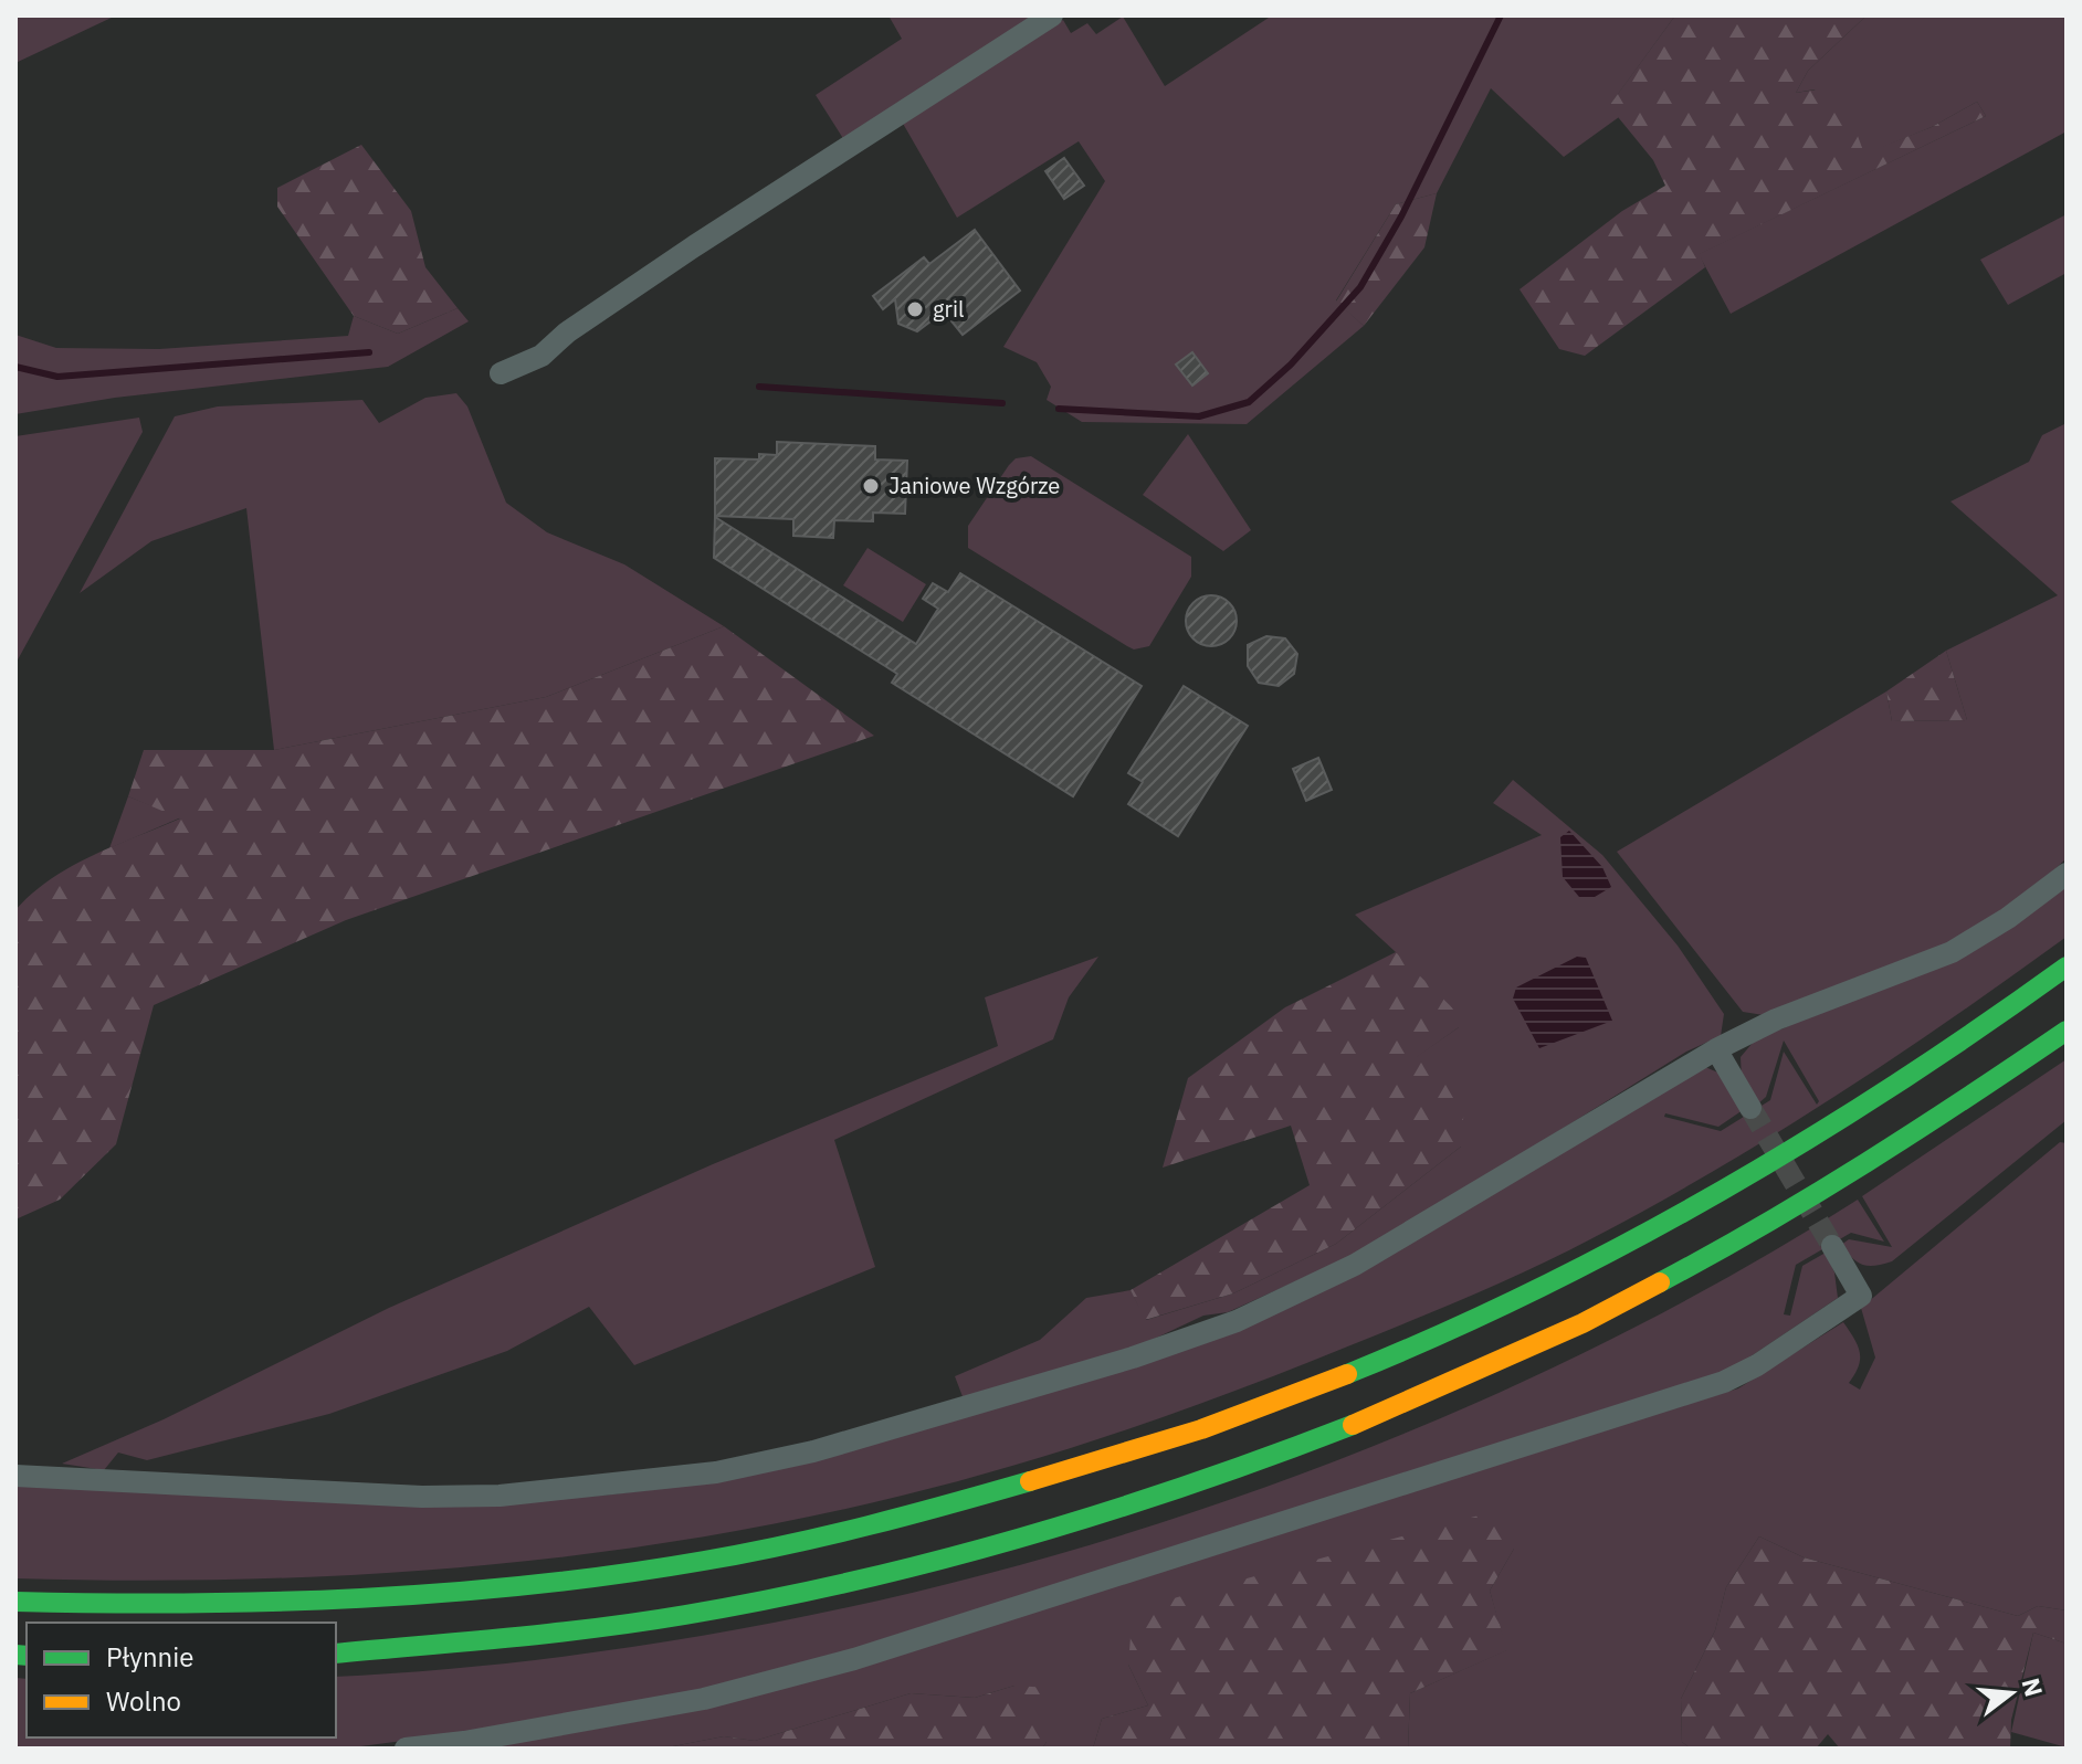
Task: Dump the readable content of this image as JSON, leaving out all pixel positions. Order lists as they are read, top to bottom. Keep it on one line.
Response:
{"places":["gril","Janiowe Wzgórze"],"legend":["Płynnie","Wolno"],"north":"right"}
